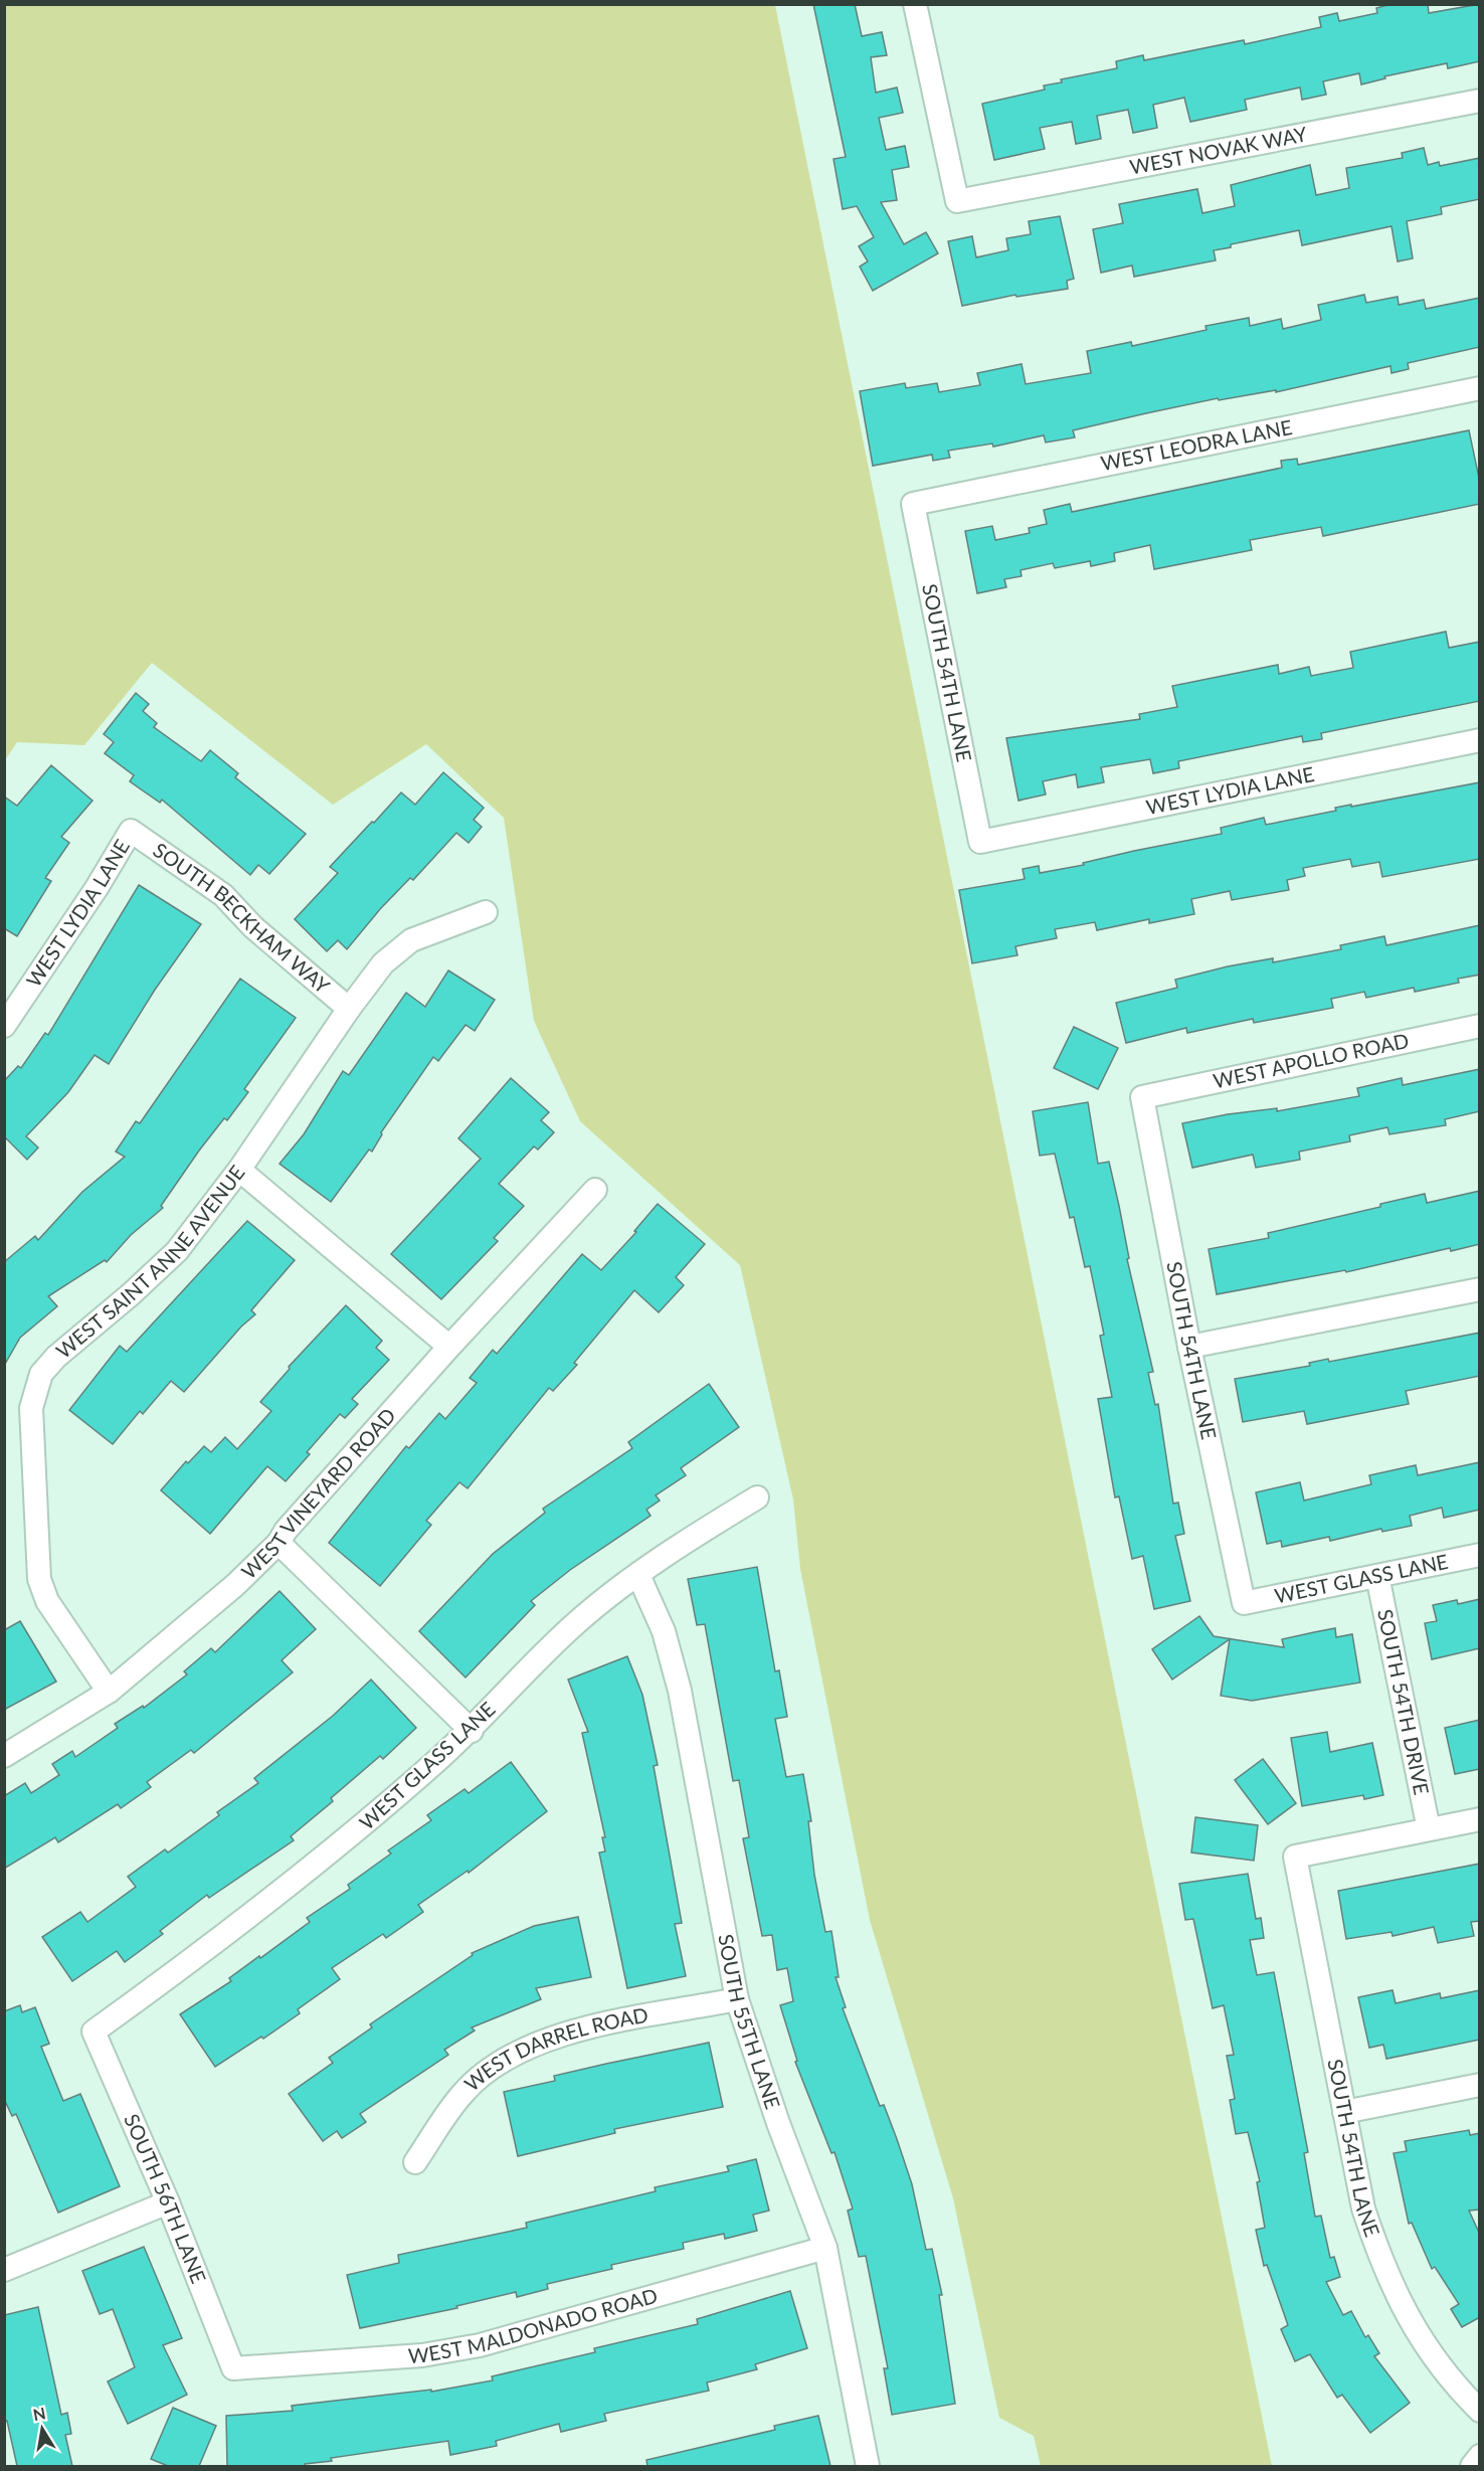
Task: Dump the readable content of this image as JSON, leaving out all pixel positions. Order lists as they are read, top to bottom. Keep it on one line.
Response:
{"streets":{"street":["WEST NOVAK WAY","WEST LEODRA LANE","SOUTH 54TH LANE","WEST LYDIA LANE","SOUTH BECKHAM WAY","WEST APOLLO ROAD","WEST SAINT ANNE AVENUE","WEST VINEYARD ROAD","WEST GLASS LANE","SOUTH 54TH DRIVE","SOUTH 55TH LANE","WEST DARREL ROAD","SOUTH 56TH LANE","WEST MALDONADO ROAD"]},"crossings":[["WEST LEODRA LANE","SOUTH 54TH LANE"],["SOUTH 54TH LANE","WEST LYDIA LANE"],["SOUTH 54TH LANE","WEST APOLLO ROAD"],["SOUTH 54TH LANE","WEST GLASS LANE"],["SOUTH 54TH LANE","SOUTH 54TH DRIVE"],["WEST LYDIA LANE","SOUTH BECKHAM WAY"],["SOUTH BECKHAM WAY","WEST SAINT ANNE AVENUE"],["WEST SAINT ANNE AVENUE","WEST VINEYARD ROAD"],["WEST GLASS LANE","SOUTH 54TH DRIVE"],["WEST GLASS LANE","SOUTH 55TH LANE"],["WEST GLASS LANE","SOUTH 56TH LANE"],["SOUTH 55TH LANE","WEST DARREL ROAD"],["SOUTH 55TH LANE","WEST MALDONADO ROAD"],["SOUTH 56TH LANE","WEST MALDONADO ROAD"]],"north":"top"}
